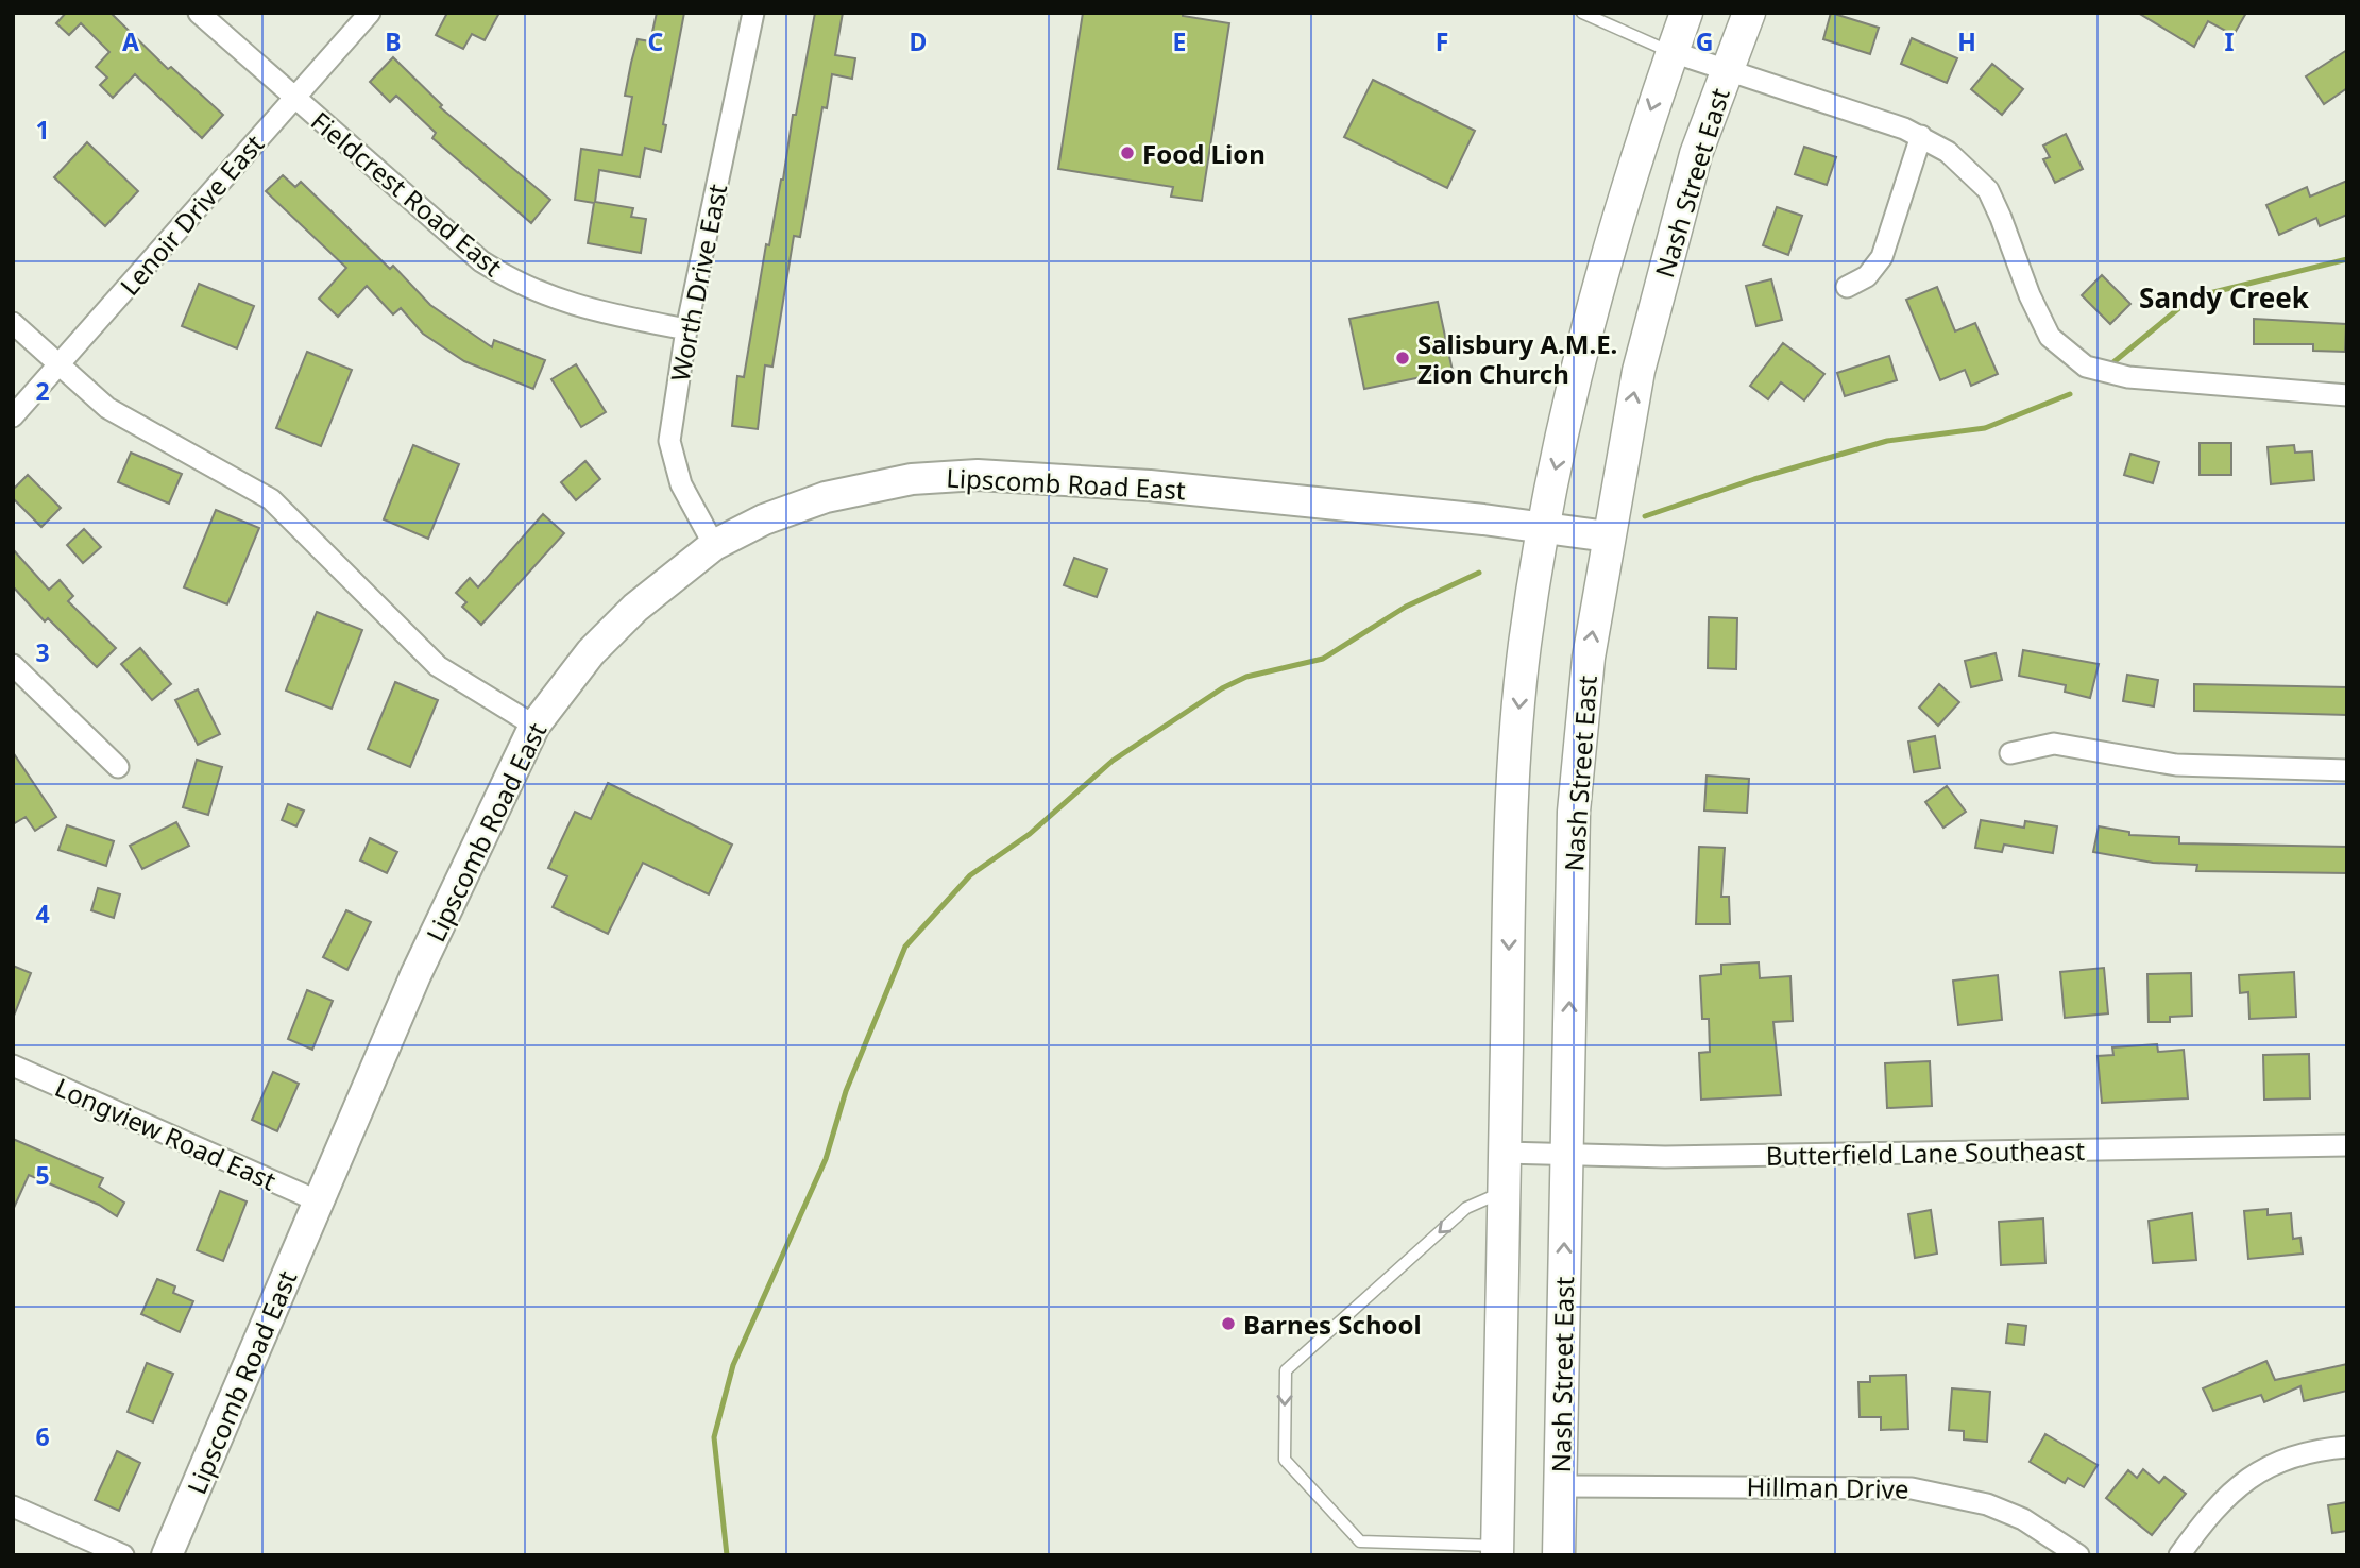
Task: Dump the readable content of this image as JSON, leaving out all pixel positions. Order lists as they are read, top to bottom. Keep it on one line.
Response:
{"streets":{"main road":["Nash Street East"],"street":["Fieldcrest Road East","Lenoir Drive East","Worth Drive East","Lipscomb Road East","Longview Road East","Butterfield Lane Southeast","Hillman Drive"]},"crossings":[["Nash Street East","Lipscomb Road East"],["Nash Street East","Butterfield Lane Southeast"],["Nash Street East","Hillman Drive"],["Fieldcrest Road East","Lenoir Drive East"],["Fieldcrest Road East","Worth Drive East"],["Worth Drive East","Lipscomb Road East"],["Lipscomb Road East","Longview Road East"]],"districts":["Sandy Creek"],"places":["Food Lion","Salisbury A.M.E. Zion Church","Barnes School"],"grid":{"columns":["A","B","C","D","E","F","G","H","I"],"rows":["1","2","3","4","5","6"]}}
